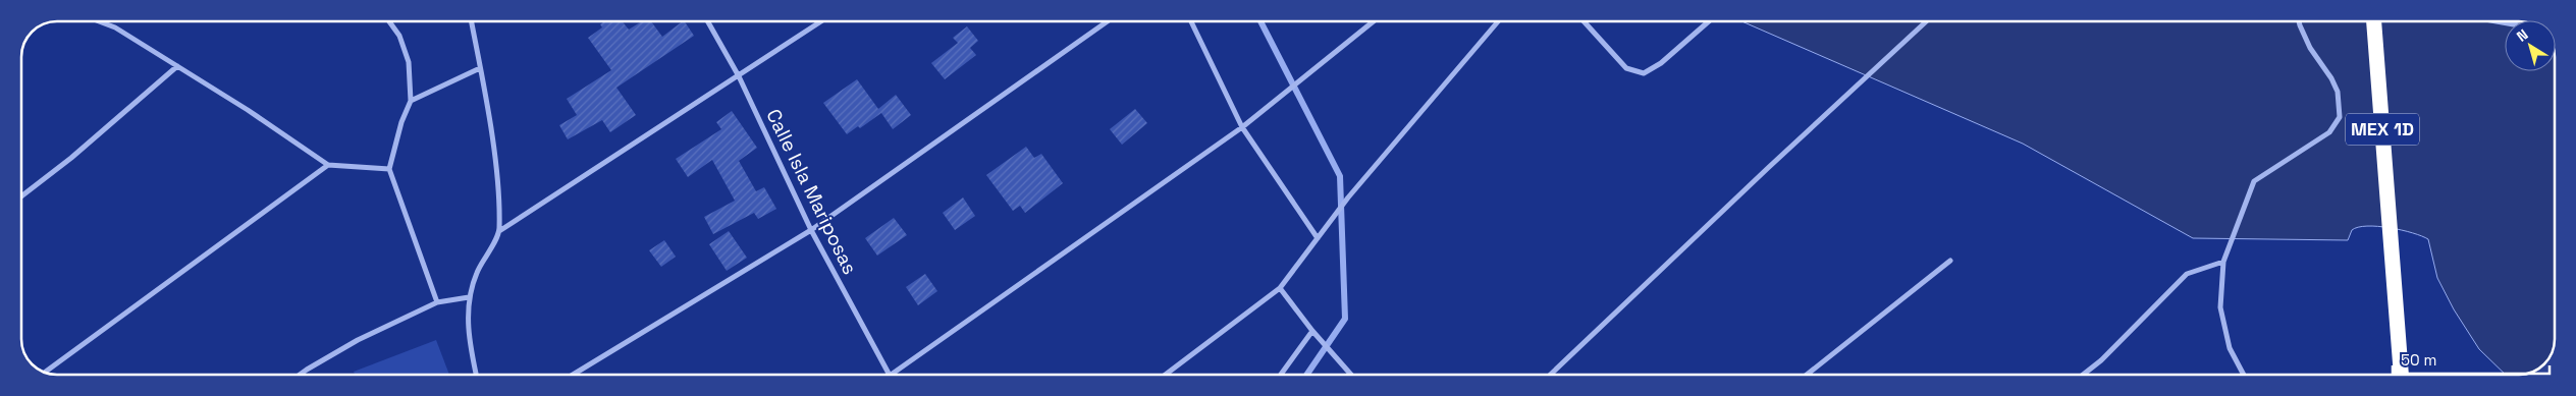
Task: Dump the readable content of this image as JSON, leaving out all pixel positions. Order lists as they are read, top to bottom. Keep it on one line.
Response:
{"streets":{"highway":["MEX 1D"],"street":["Calle Isla Mariposas"]},"scale_bar":"50 m","north":"top left"}
